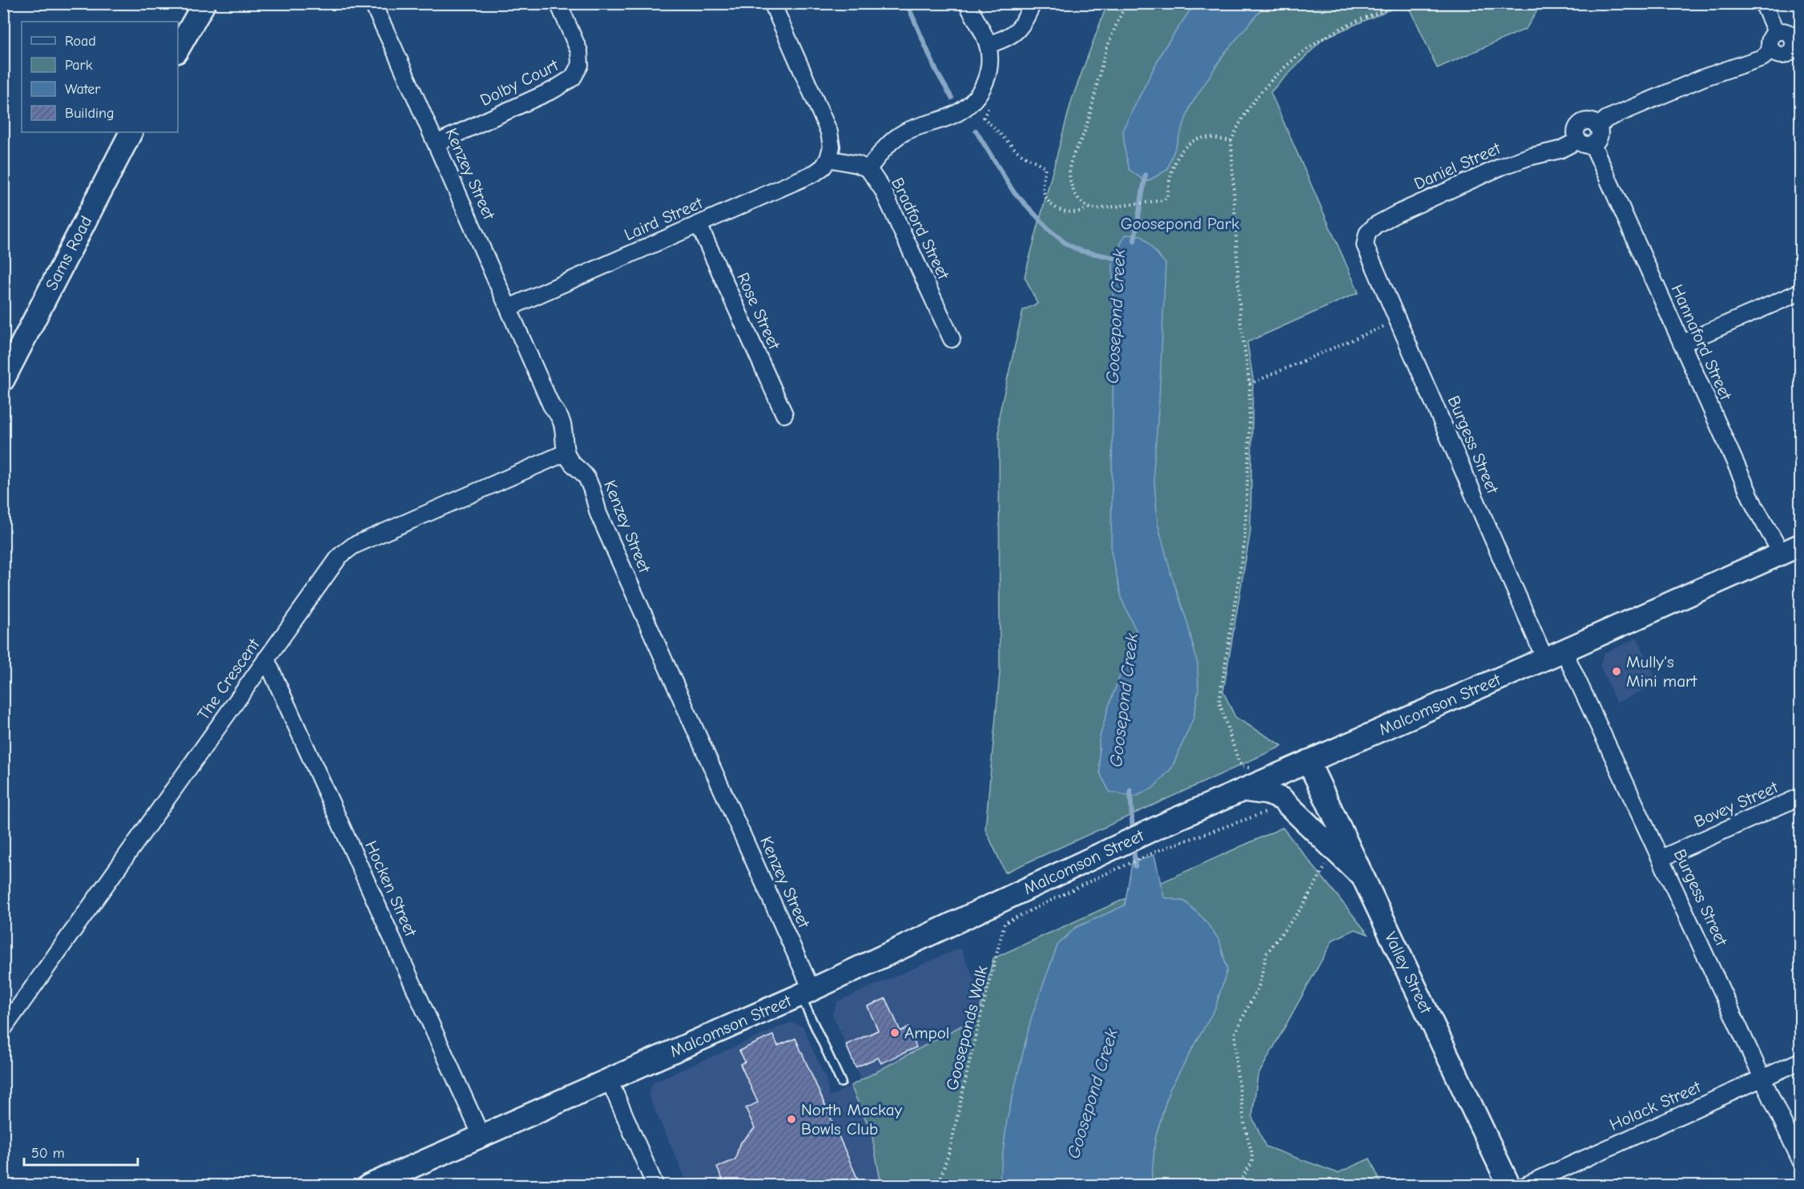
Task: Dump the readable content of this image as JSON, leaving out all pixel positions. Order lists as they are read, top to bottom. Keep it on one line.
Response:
{"streets":{"main road":["Sams Road","Malcomson Street","Valley Street"],"street":["Dolby Court","Daniel Street","Kenzey Street","Laird Street","Bradford Street","Rose Street","Hannaford Street","Burgess Street","The Crescent","Bovey Street","Hocken Street","Holack Street"],"path":["Gooseponds Walk"]},"crossings":[["Dolby Court","Kenzey Street"],["Daniel Street","Hannaford Street"],["Daniel Street","Burgess Street"],["Kenzey Street","Laird Street"],["Kenzey Street","The Crescent"],["Kenzey Street","Malcomson Street"],["Laird Street","Bradford Street"],["Laird Street","Rose Street"],["Hannaford Street","Malcomson Street"],["Burgess Street","Malcomson Street"],["Burgess Street","Bovey Street"],["Burgess Street","Holack Street"],["The Crescent","Hocken Street"],["Malcomson Street","Hocken Street"],["Malcomson Street","Valley Street"],["Malcomson Street","Gooseponds Walk"]],"water":["Goosepond Creek"],"parks":["Goosepond Park"],"places":["Mully's Mini mart","Ampol","North Mackay Bowls Club"],"legend":["Road","Park","Water","Building"],"scale_bar":"50 m"}
